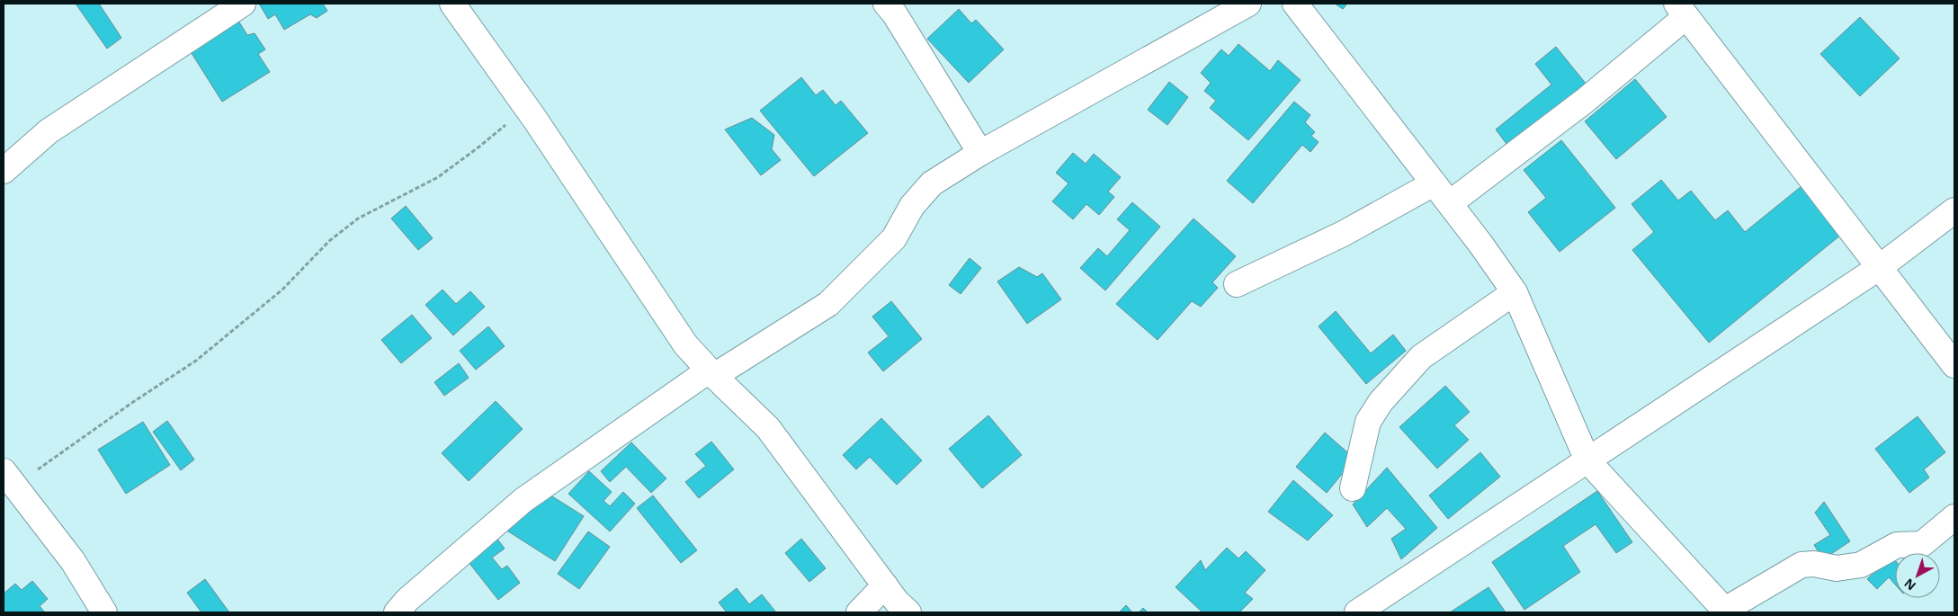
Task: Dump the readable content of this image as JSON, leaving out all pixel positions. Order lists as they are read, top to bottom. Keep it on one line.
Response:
{"north":"bottom left"}
